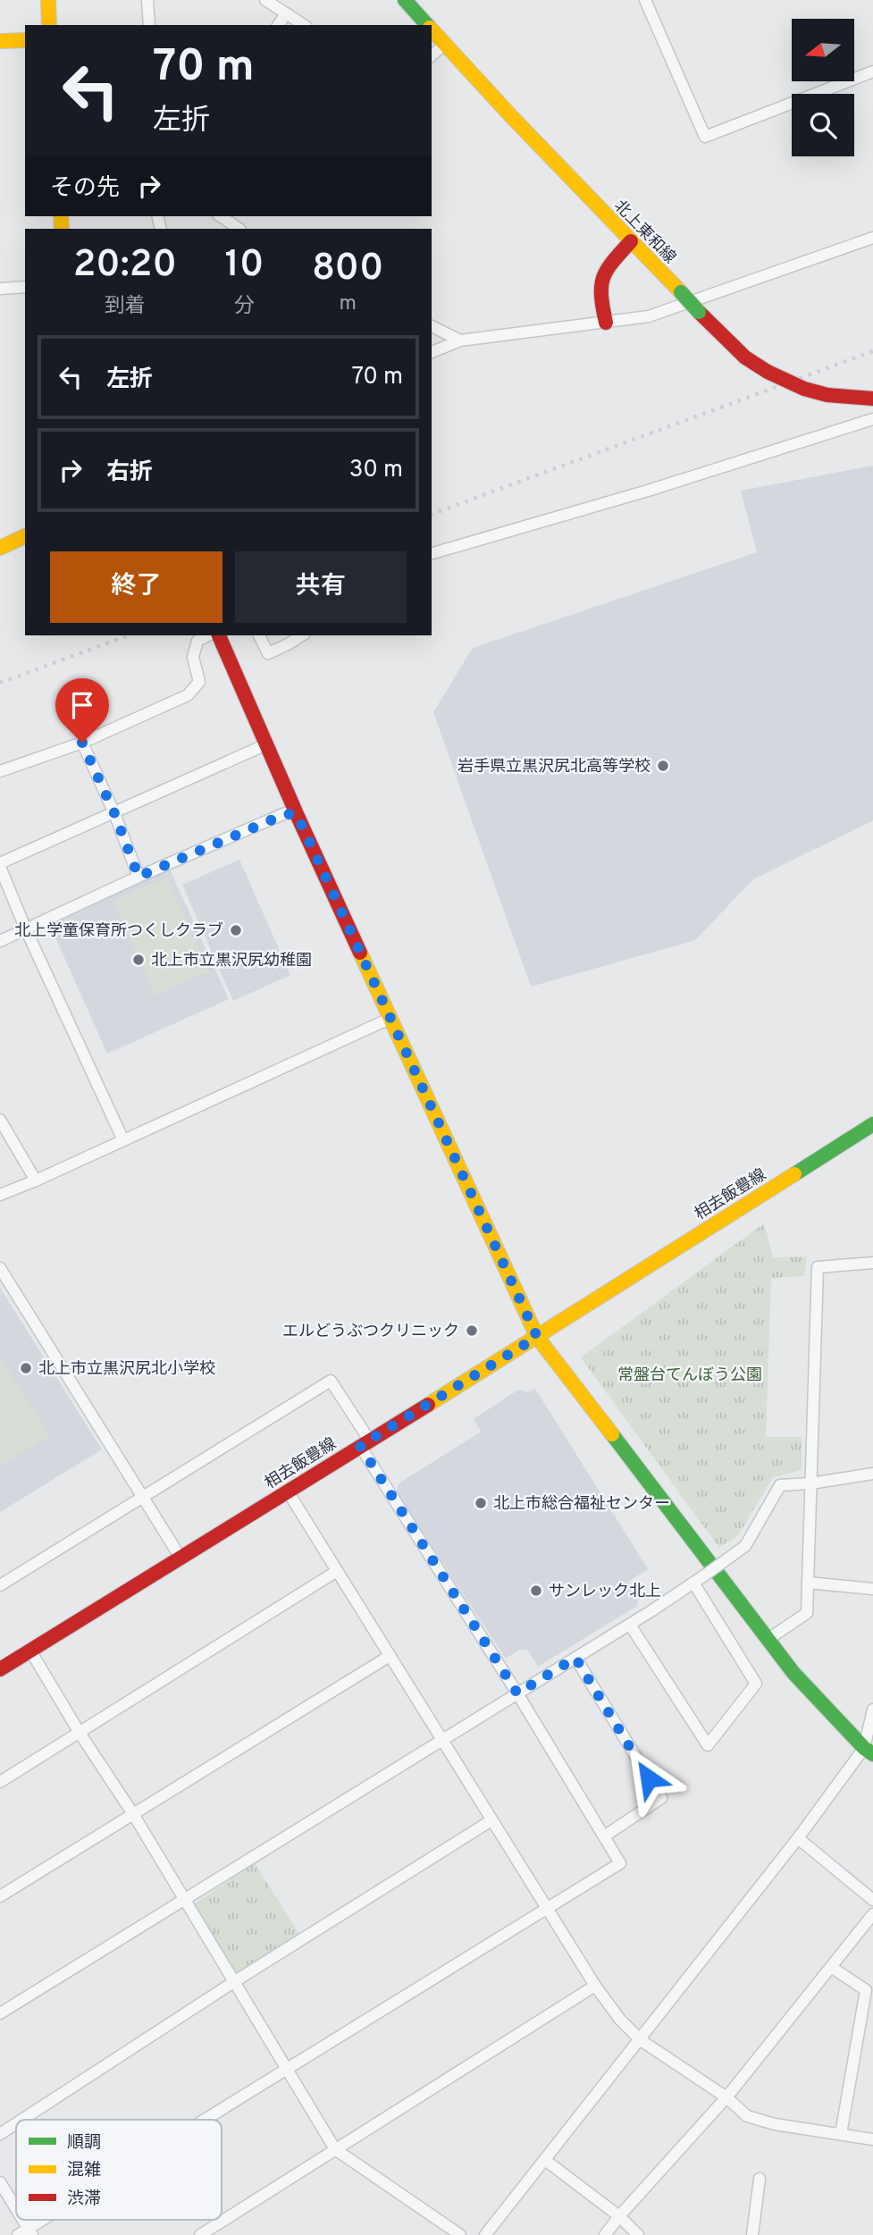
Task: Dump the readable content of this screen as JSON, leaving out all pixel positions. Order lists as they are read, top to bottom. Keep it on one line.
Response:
{"streets":{"main road":["北上東和線","相去飯豊線"]},"parks":["常盤台てんぼう公園"],"places":["岩手県立黒沢尻北高等学校","北上学童保育所つくしクラブ","北上市立黒沢尻幼稚園","エルどうぶつクリニック","北上市立黒沢尻北小学校","北上市総合福祉センター","サンレック北上"],"legend":["順調","混雑","渋滞"],"north":"left","page":{"turn":["70 m","左折"],"then":"その先","eta":["20:20","到着","10","分","800","m"],"list":[{"name":"左折","value":"70 m"},{"name":"右折","value":"30 m"}],"buttons":["終了","共有"]}}
